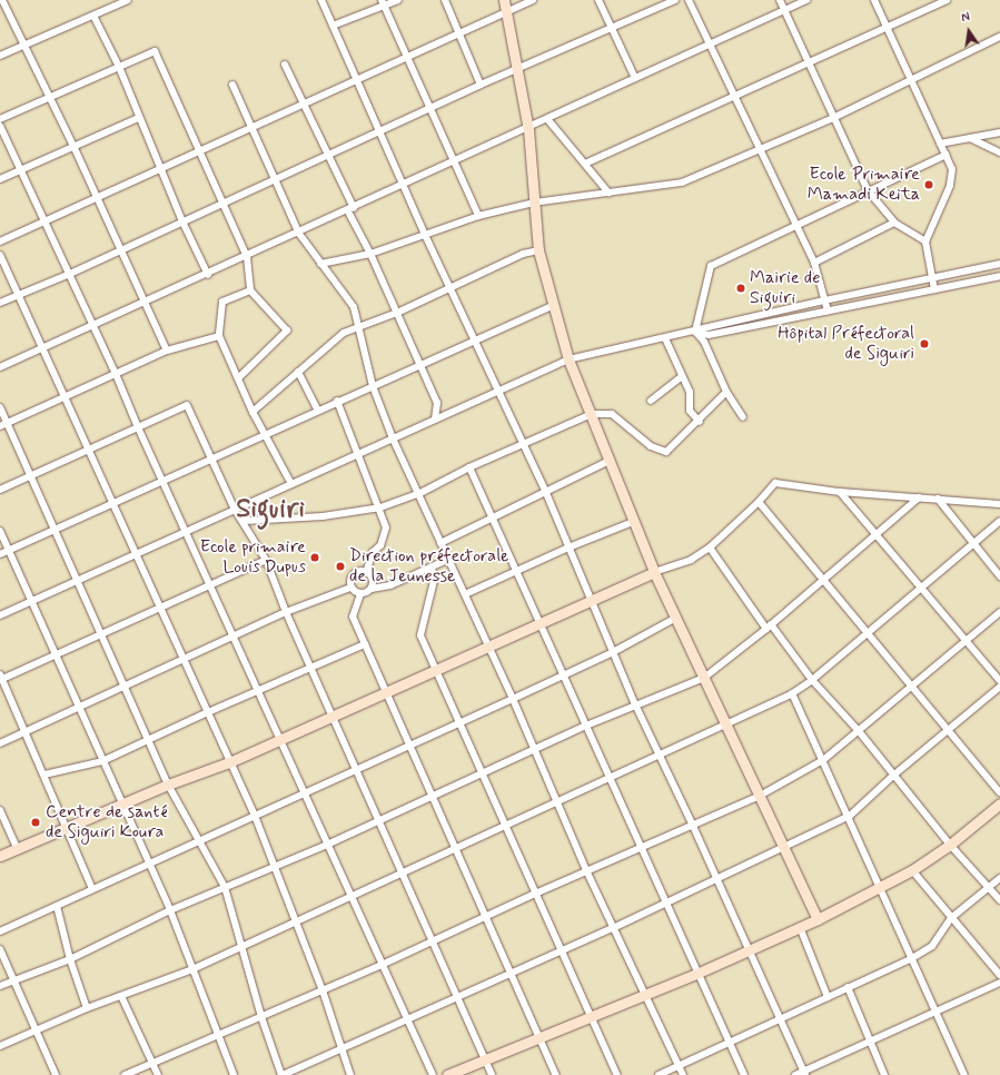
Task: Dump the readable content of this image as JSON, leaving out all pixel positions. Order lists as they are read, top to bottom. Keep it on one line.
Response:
{"districts":["Siguiri"],"places":["Ecole Primaire Mamadi Keita","Mairie de Siguiri","Hôpital Préfectoral de Siguiri","Ecole primaire Louis Dupus","Direction préfectorale de la Jeunesse","Centre de santé de Siguiri Koura"],"north":"top"}
